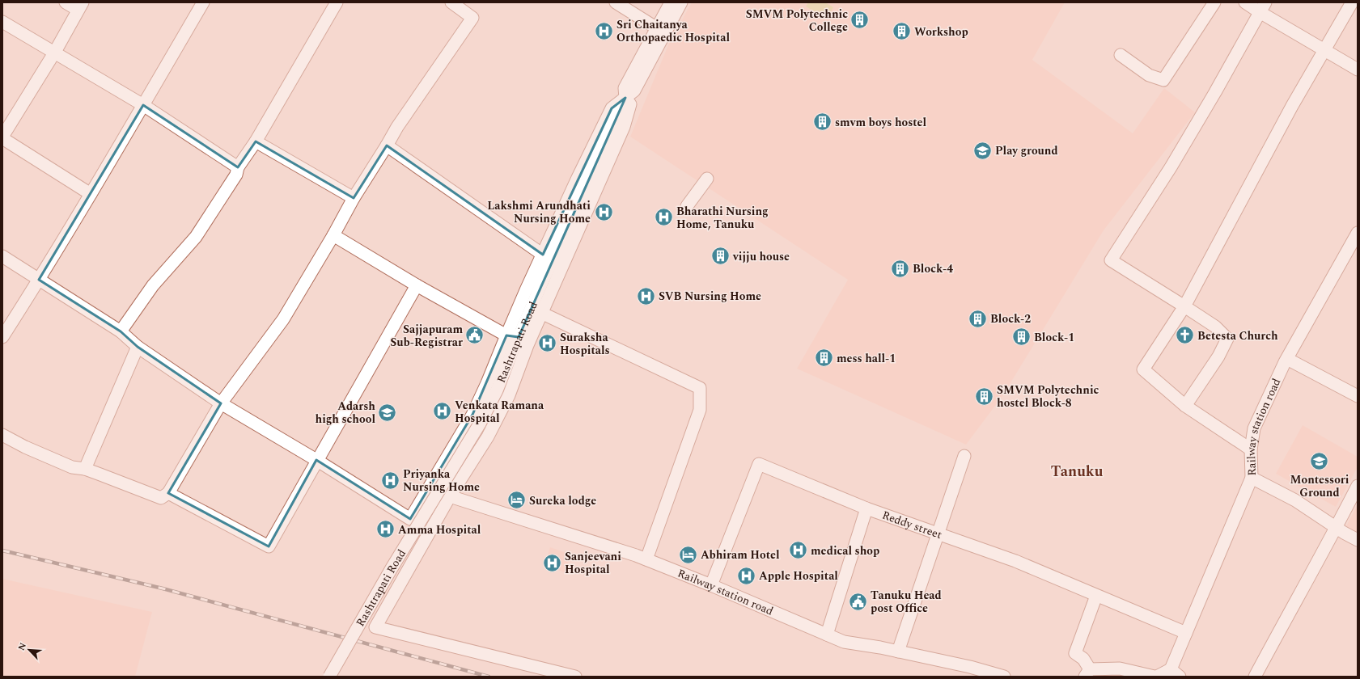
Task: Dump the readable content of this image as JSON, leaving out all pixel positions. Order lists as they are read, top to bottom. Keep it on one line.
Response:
{"streets":{"street":["Rashtrapati Road","Railway station road","Reddy street"]},"crossings":[["Railway station road","Reddy street"]],"districts":["Tanuku"],"places":{"building":["SMVM Polytechnic College","Workshop","smvm boys hostel","vijju house","Block-4","Block-2","Block-1","mess hall-1","SMVM Polytechnic hostel Block-8"],"hospital":["Sri Chaitanya Orthopaedic Hospital","Lakshmi Arundhati Nursing Home","Bharathi Nursing Home, Tanuku","SVB Nursing Home","Suraksha Hospitals","Venkata Ramana Hospital","Priyanka Nursing Home","Amma Hospital","medical shop","Sanjeevani Hospital","Apple Hospital"],"school or university":["Play ground","Adarsh high school","Montessori Ground"],"public building":["Sajjapuram Sub-Registrar","Tanuku Head post Office"],"church":["Betesta Church"],"hotel":["Sureka lodge","Abhiram Hotel"]},"north":"top left"}
